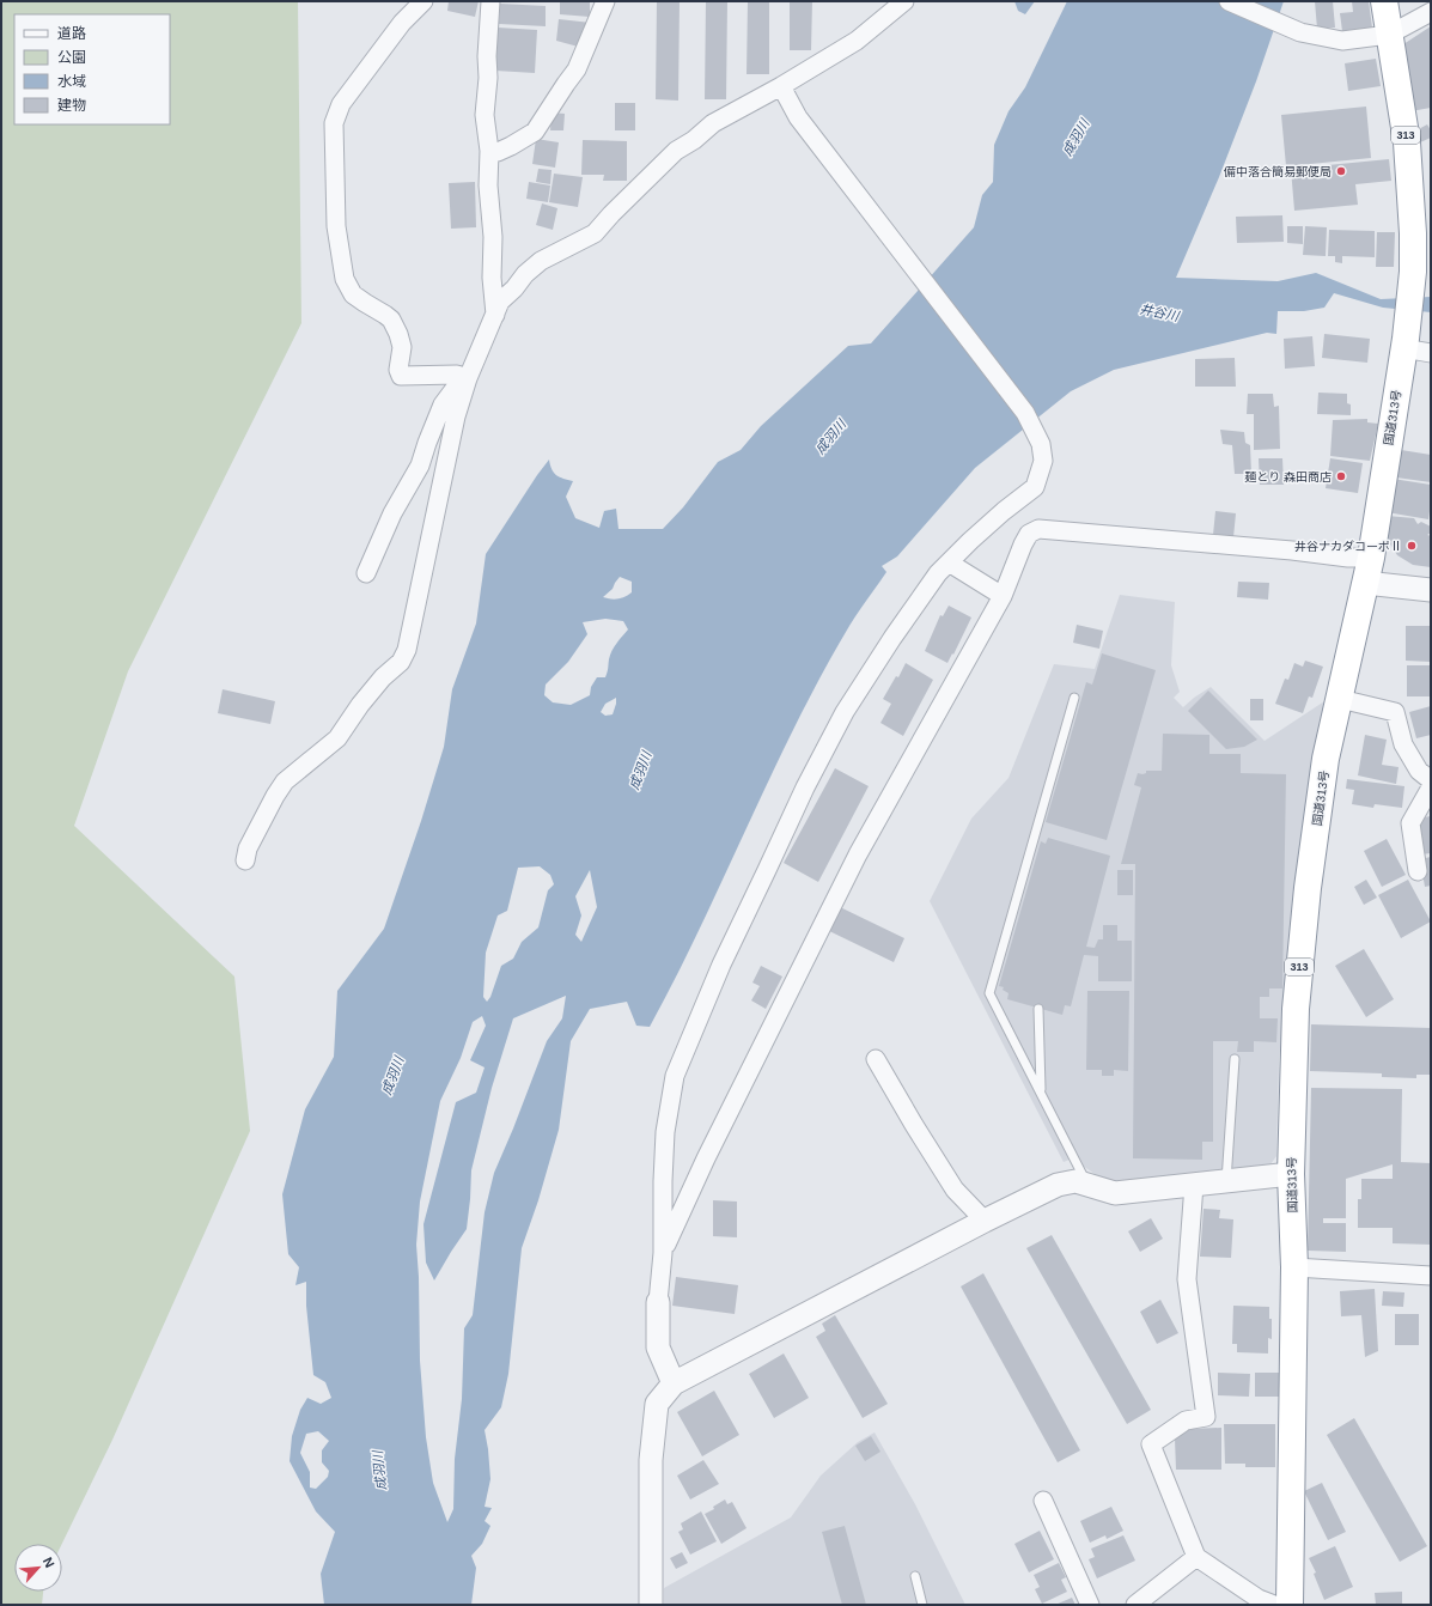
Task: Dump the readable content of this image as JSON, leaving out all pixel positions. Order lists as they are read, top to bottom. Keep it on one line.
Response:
{"streets":{"highway":["313","国道313号"]},"water":["成羽川","井谷川"],"places":["備中落合簡易郵便局","麺とり 森田商店","井谷ナカダコーポⅡ"],"legend":["道路","公園","水域","建物"],"north":"top right"}
